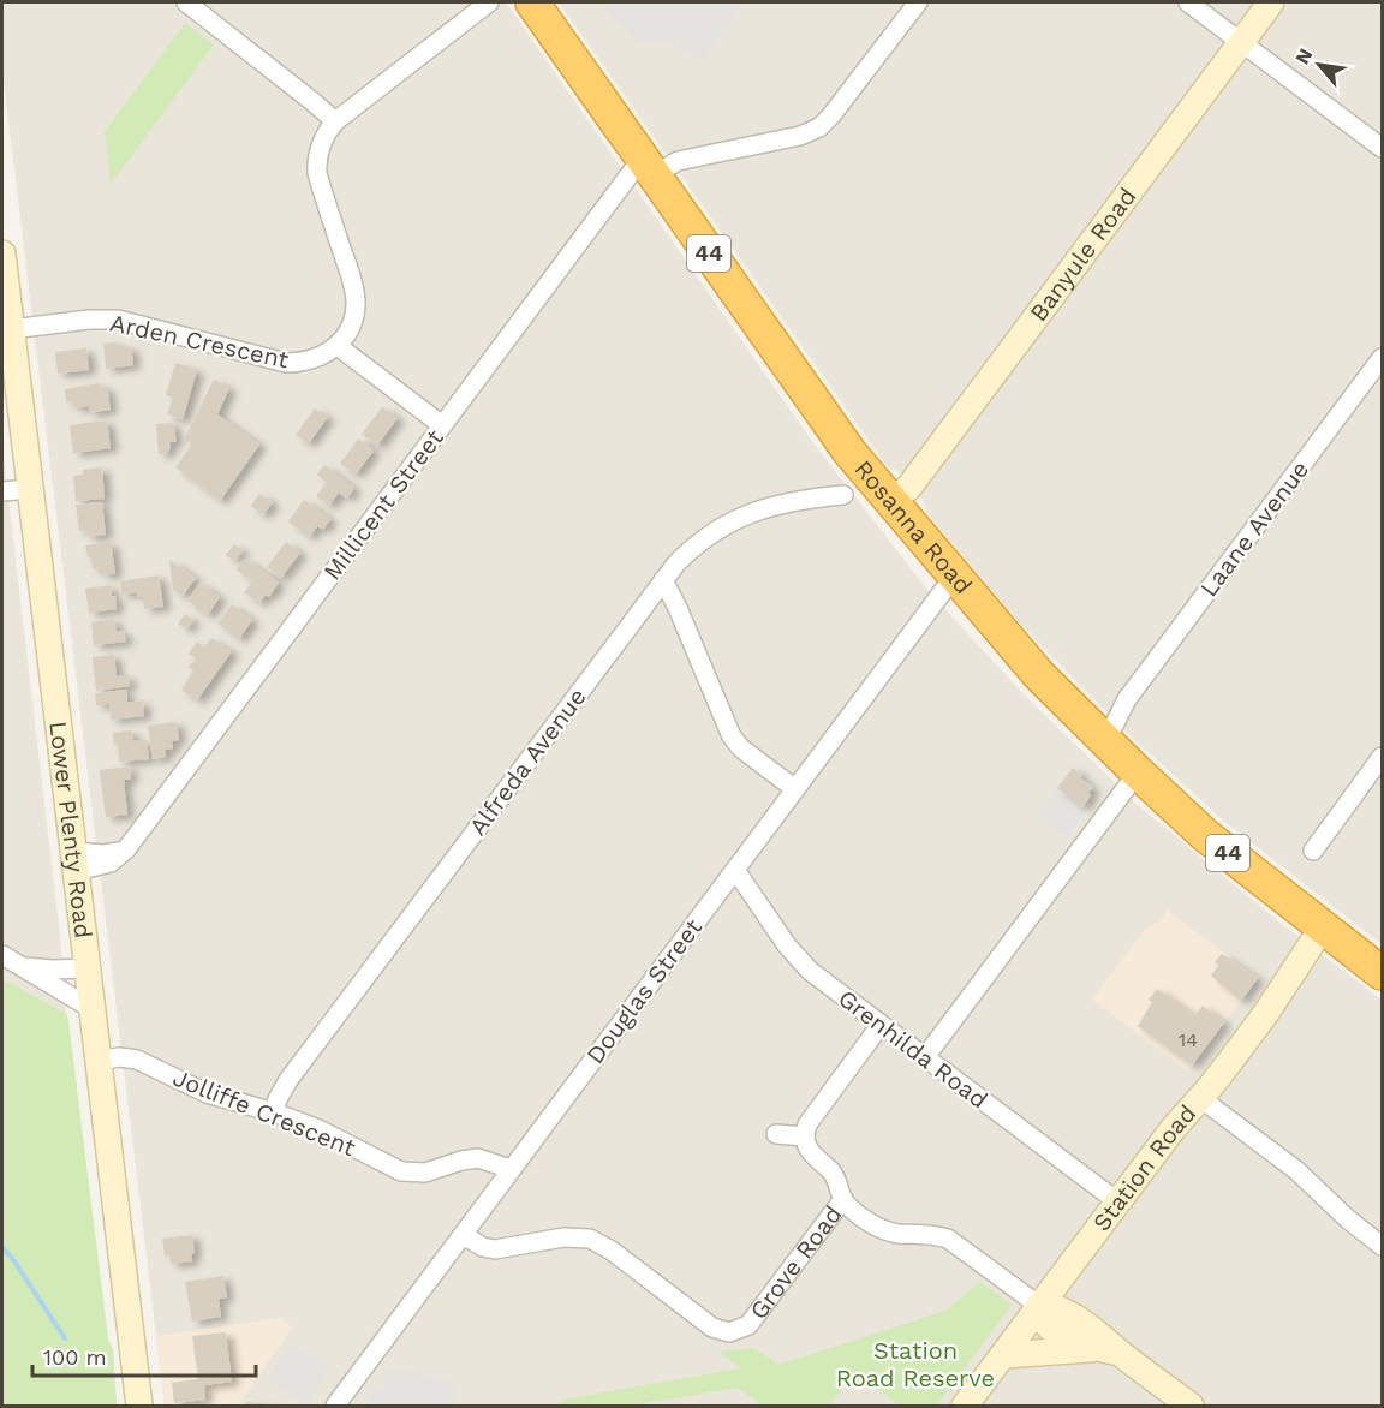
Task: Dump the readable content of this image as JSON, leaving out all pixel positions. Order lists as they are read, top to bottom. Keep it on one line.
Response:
{"streets":{"highway":["44","Rosanna Road"],"street":["Banyule Road","Arden Crescent","Millicent Street","Laane Avenue","Alfreda Avenue","Lower Plenty Road","Douglas Street","Grenhilda Road","Jolliffe Crescent","Station Road","Grove Road"]},"crossings":[["Banyule Road","Rosanna Road"],["Arden Crescent","Lower Plenty Road"],["Millicent Street","Rosanna Road"],["Millicent Street","Lower Plenty Road"],["Rosanna Road","Laane Avenue"],["Rosanna Road","Douglas Street"],["Rosanna Road","Station Road"],["Alfreda Avenue","Jolliffe Crescent"],["Lower Plenty Road","Jolliffe Crescent"],["Douglas Street","Grenhilda Road"],["Douglas Street","Jolliffe Crescent"],["Douglas Street","Grove Road"],["Grenhilda Road","Station Road"],["Station Road","Grove Road"]],"parks":["Station Road Reserve"],"house_numbers":["14"],"scale_bar":"100 m","north":"top left"}
